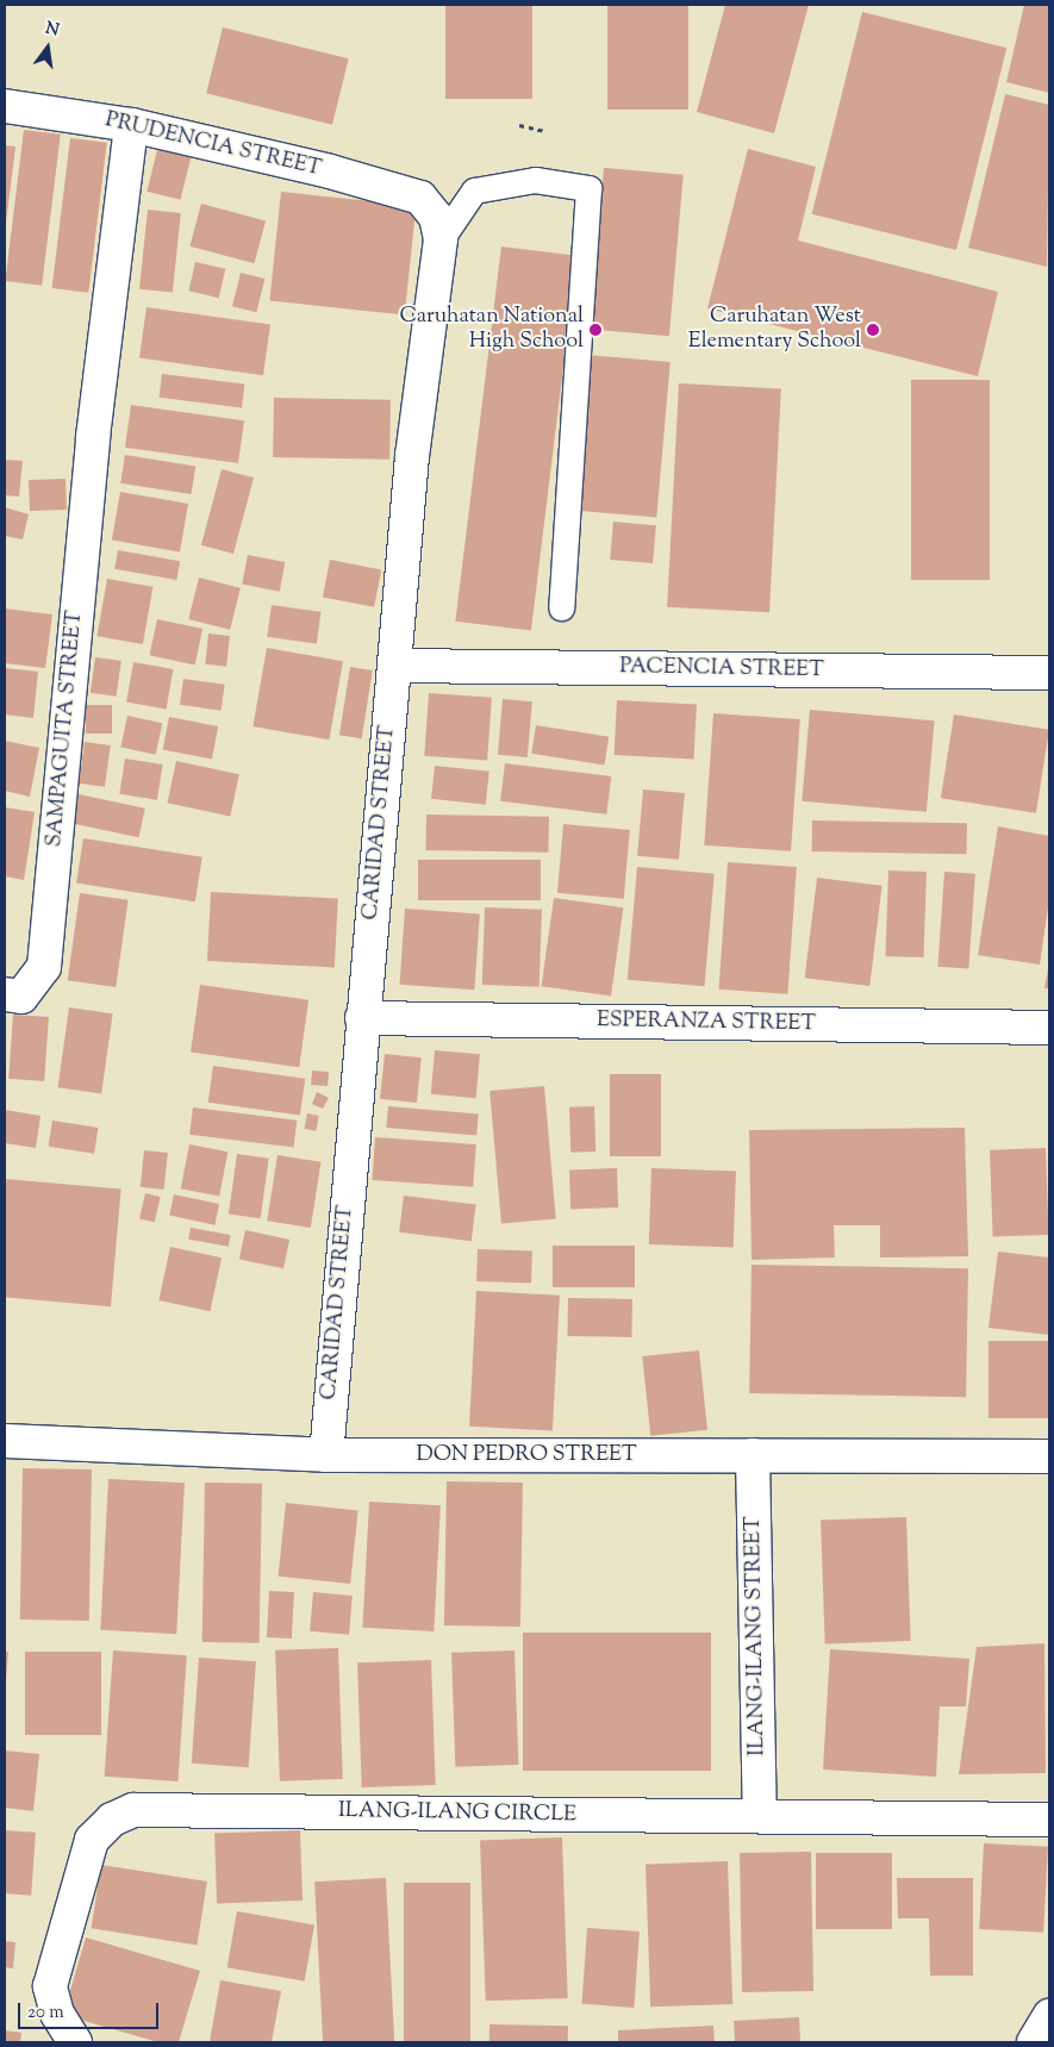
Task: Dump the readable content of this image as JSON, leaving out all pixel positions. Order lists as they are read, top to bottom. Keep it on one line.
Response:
{"streets":{"street":["PRUDENCIA STREET","PACENCIA STREET","SAMPAGUITA STREET","CARIDAD STREET","ESPERANZA STREET","DON PEDRO STREET","ILANG-ILANG STREET","ILANG-ILANG CIRCLE"]},"crossings":[["PRUDENCIA STREET","SAMPAGUITA STREET"],["PRUDENCIA STREET","CARIDAD STREET"],["PACENCIA STREET","CARIDAD STREET"],["CARIDAD STREET","ESPERANZA STREET"],["CARIDAD STREET","DON PEDRO STREET"],["DON PEDRO STREET","ILANG-ILANG STREET"],["ILANG-ILANG STREET","ILANG-ILANG CIRCLE"]],"places":["Caruhatan National High School","Caruhatan West Elementary School"],"scale_bar":"20 m","north":"top"}
